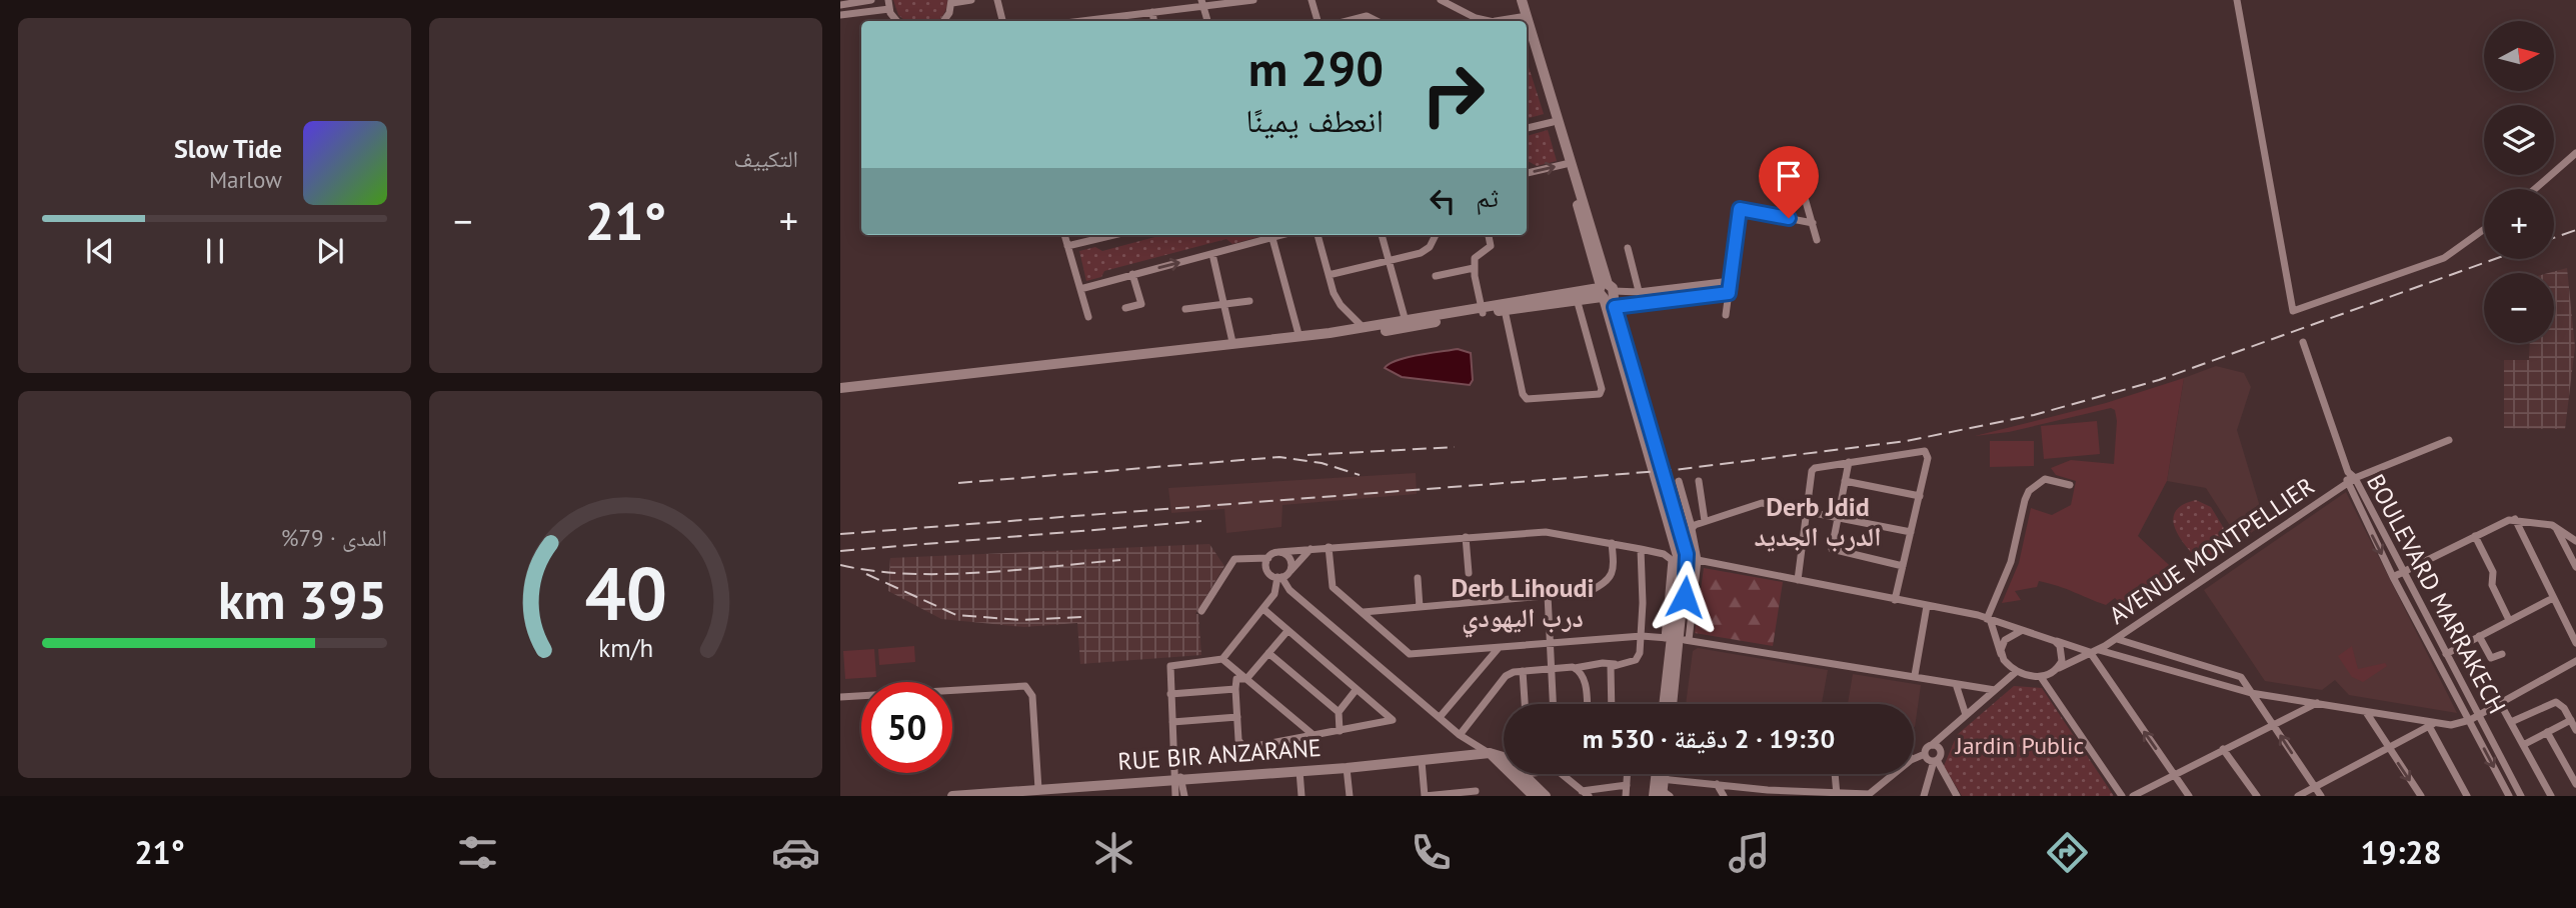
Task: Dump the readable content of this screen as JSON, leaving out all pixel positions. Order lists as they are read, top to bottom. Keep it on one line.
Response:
{"streets":{"street":["AVENUE MONTPELLIER","BOULEVARD MARRAKECH","RUE BIR ANZARANE"]},"crossings":[["AVENUE MONTPELLIER","BOULEVARD MARRAKECH"]],"districts":["Derb Jdid الدرب الجديد","Derb Lihoudi درب اليهودي"],"parks":["Jardin Public"],"north":"right","page":{"tile":["التكييف",["المدى · 79%","395 km"]],"map_buttons":["+","−"],"turn":["290 m","انعطف يمينًا"],"song":["Slow Tide","Marlow"],"then":"ثم","heat":["−","21°","+"],"limit":"50","trip":"19:30 · 2 دقيقة · 530 m","tabs":["19:28","21°"],"gauge":["40","km/h"]}}
